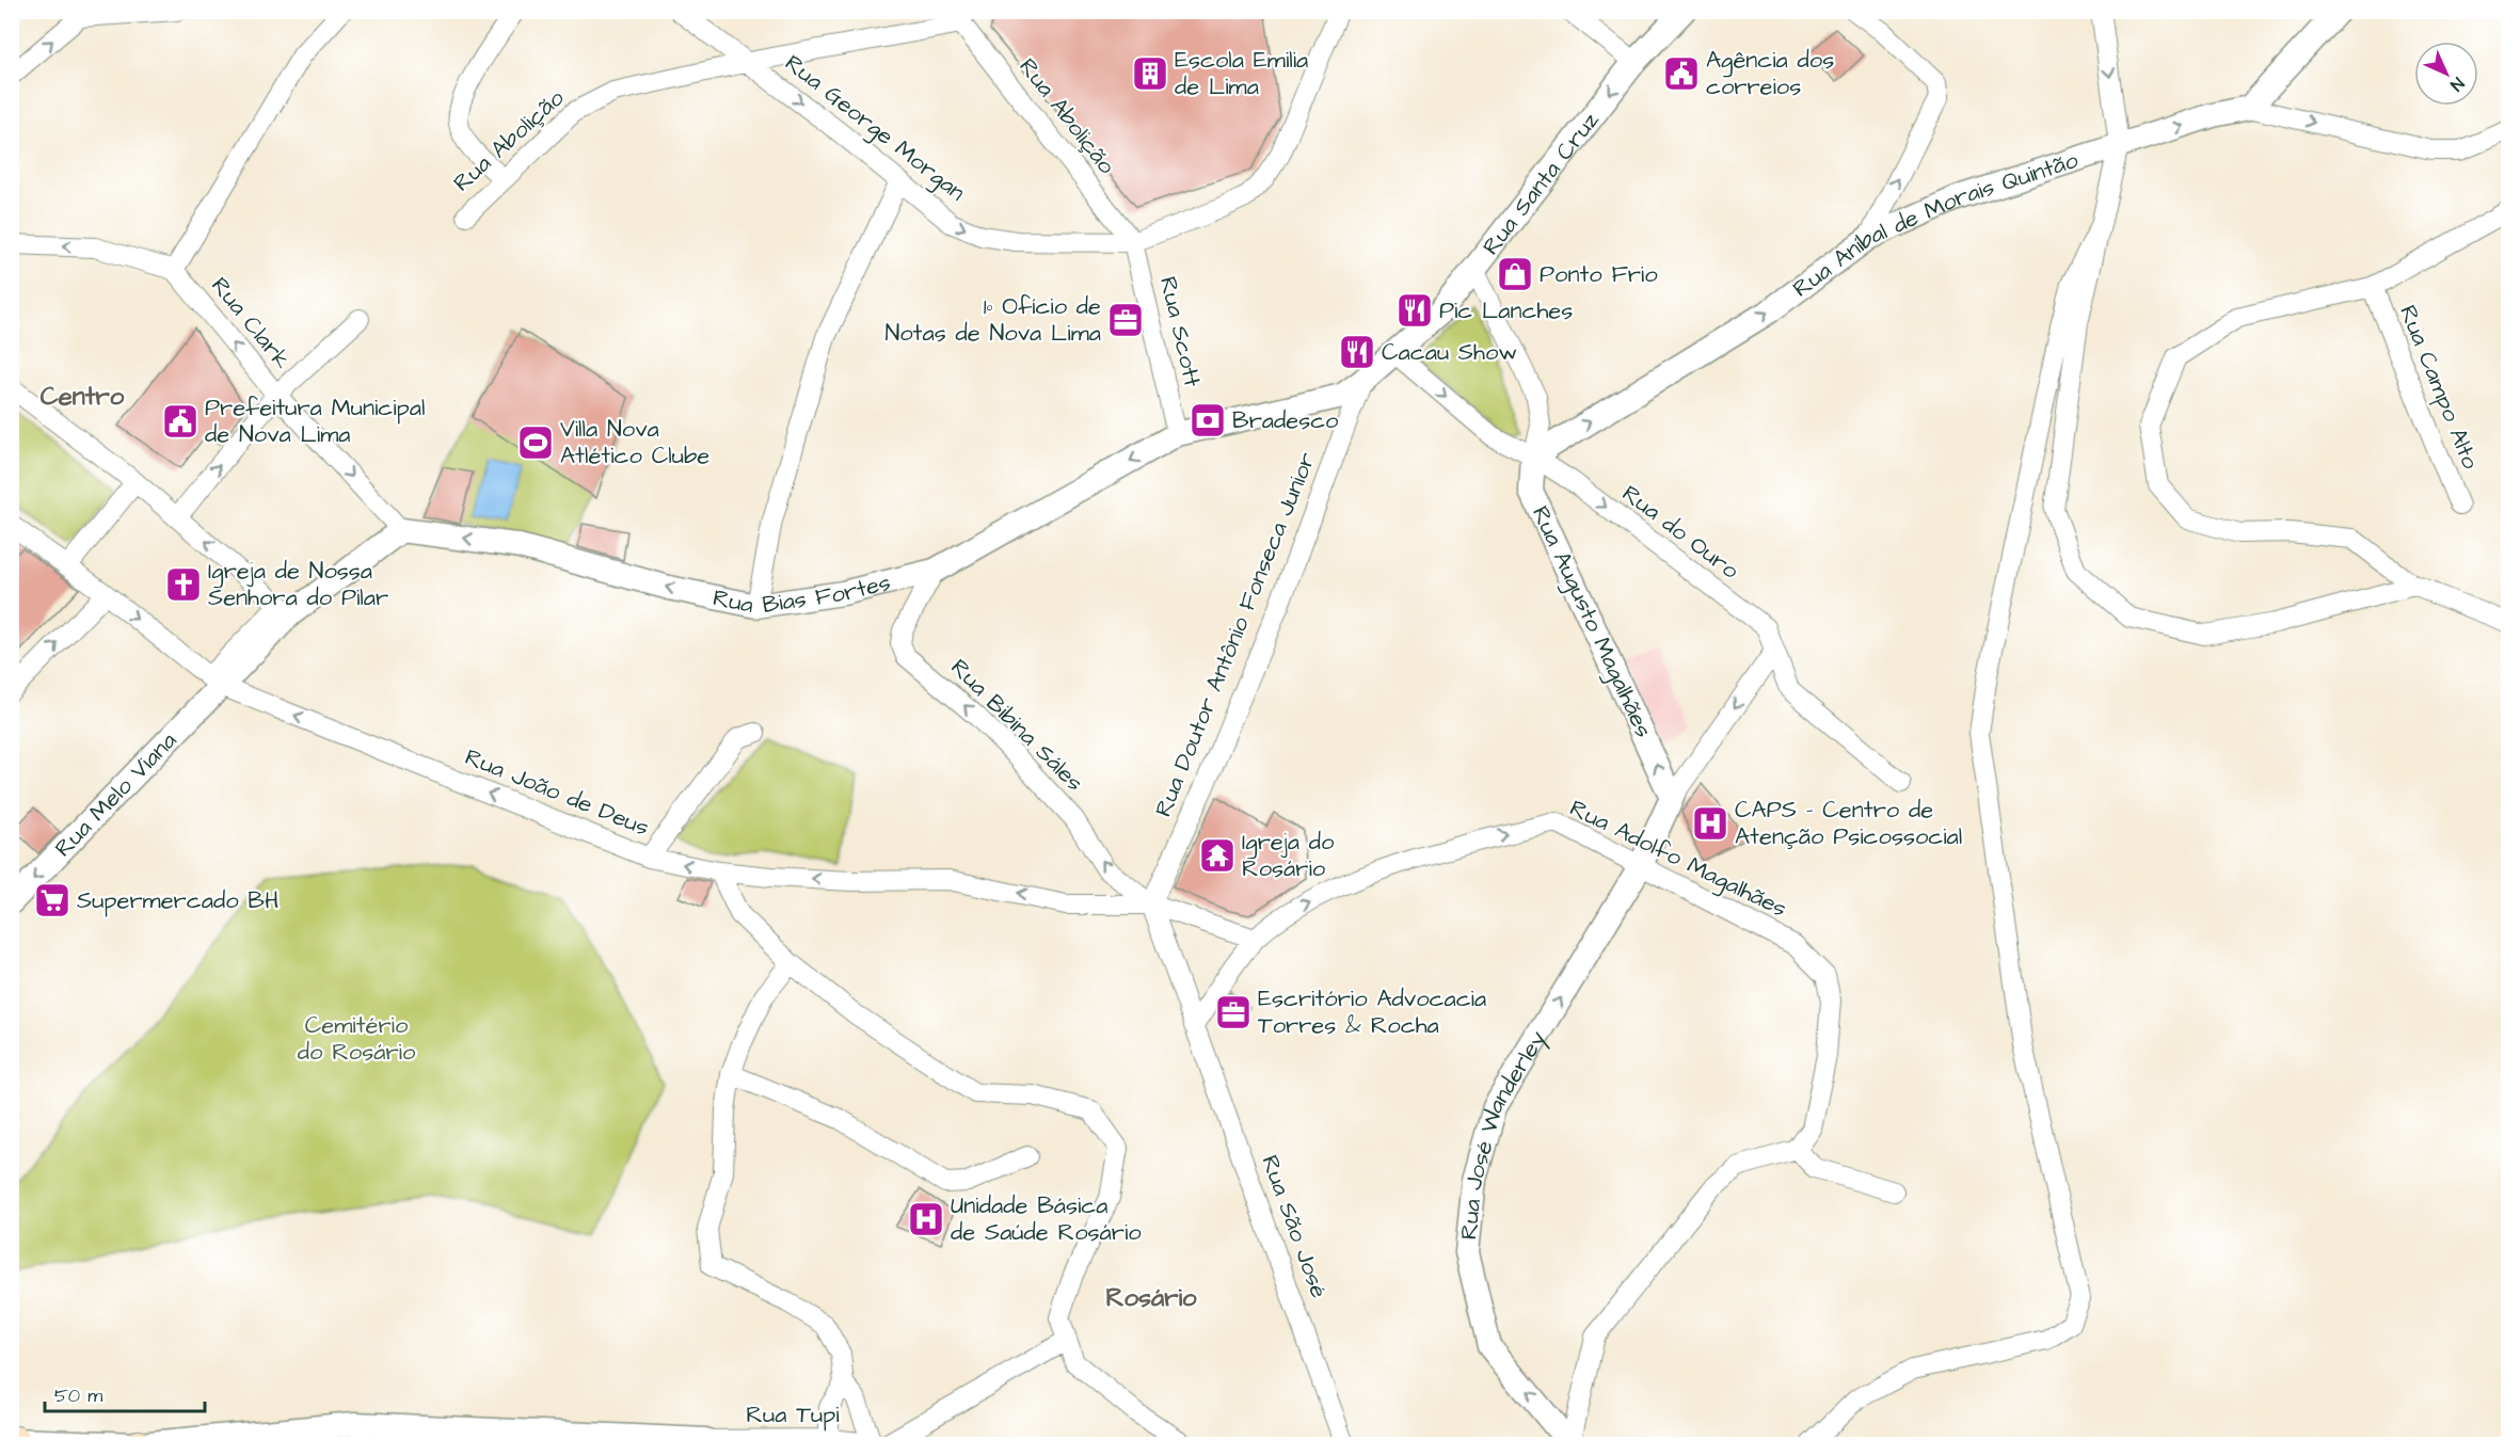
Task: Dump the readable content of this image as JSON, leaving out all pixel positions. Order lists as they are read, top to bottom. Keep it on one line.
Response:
{"streets":{"street":["Rua Abolição","Rua George Morgan","Rua Santa Cruz","Rua Aníbal de Morais Quintão","Rua Clark","Rua Scott","Rua Campo Alto","Rua do Ouro","Rua Bias Fortes","Rua Augusto Magalhães","Rua Doutor Antônio Fonseca Junior","Rua Bibina Sáles","Rua João de Deus","Rua Melo Viana","Rua Adolfo Magalhães","Rua José Wanderley","Rua São José","Rua Tupi"]},"crossings":[["Rua Abolição","Rua George Morgan"],["Rua Abolição","Rua Scott"],["Rua George Morgan","Rua Scott"],["Rua Santa Cruz","Rua do Ouro"],["Rua Santa Cruz","Rua Bias Fortes"],["Rua Santa Cruz","Rua Augusto Magalhães"],["Rua Aníbal de Morais Quintão","Rua do Ouro"],["Rua Aníbal de Morais Quintão","Rua Augusto Magalhães"],["Rua Clark","Rua Bias Fortes"],["Rua Scott","Rua Bias Fortes"],["Rua do Ouro","Rua Bias Fortes"],["Rua do Ouro","Rua Augusto Magalhães"],["Rua Bias Fortes","Rua Doutor Antônio Fonseca Junior"],["Rua Bias Fortes","Rua Bibina Sáles"],["Rua Doutor Antônio Fonseca Junior","Rua Bibina Sáles"],["Rua Doutor Antônio Fonseca Junior","Rua João de Deus"],["Rua Doutor Antônio Fonseca Junior","Rua São José"],["Rua Bibina Sáles","Rua João de Deus"],["Rua Bibina Sáles","Rua São José"],["Rua João de Deus","Rua Melo Viana"],["Rua João de Deus","Rua São José"],["Rua Adolfo Magalhães","Rua José Wanderley"],["Rua Adolfo Magalhães","Rua São José"]],"one_way":["Rua George Morgan","Rua Santa Cruz","Rua Aníbal de Morais Quintão","Rua do Ouro","Rua Bias Fortes","Rua Augusto Magalhães","Rua Bibina Sáles","Rua Adolfo Magalhães","Rua José Wanderley"],"districts":["Centro","Rosário"],"parks":["Cemitério do Rosário"],"places":{"building":["Escola Emilia de Lima"],"public building":["Agência dos correios","Prefeitura Municipal de Nova Lima"],"shop":["Ponto Frio"],"restaurant":["Pic Lanches","Cacau Show"],"office":["1º Ofício de Notas de Nova Lima","Escritório Advocacia Torres & Rocha"],"bank":["Bradesco"],"sports":["Villa Nova Atlético Clube"],"church":["Igreja de Nossa Senhora do Pilar"],"hospital":["CAPS - Centro de Atenção Psicossocial","Unidade Básica de Saúde Rosário"],"temple":["Igreja do Rosário"],"supermarket":["Supermercado BH"]},"scale_bar":"50 m","north":"bottom right"}
